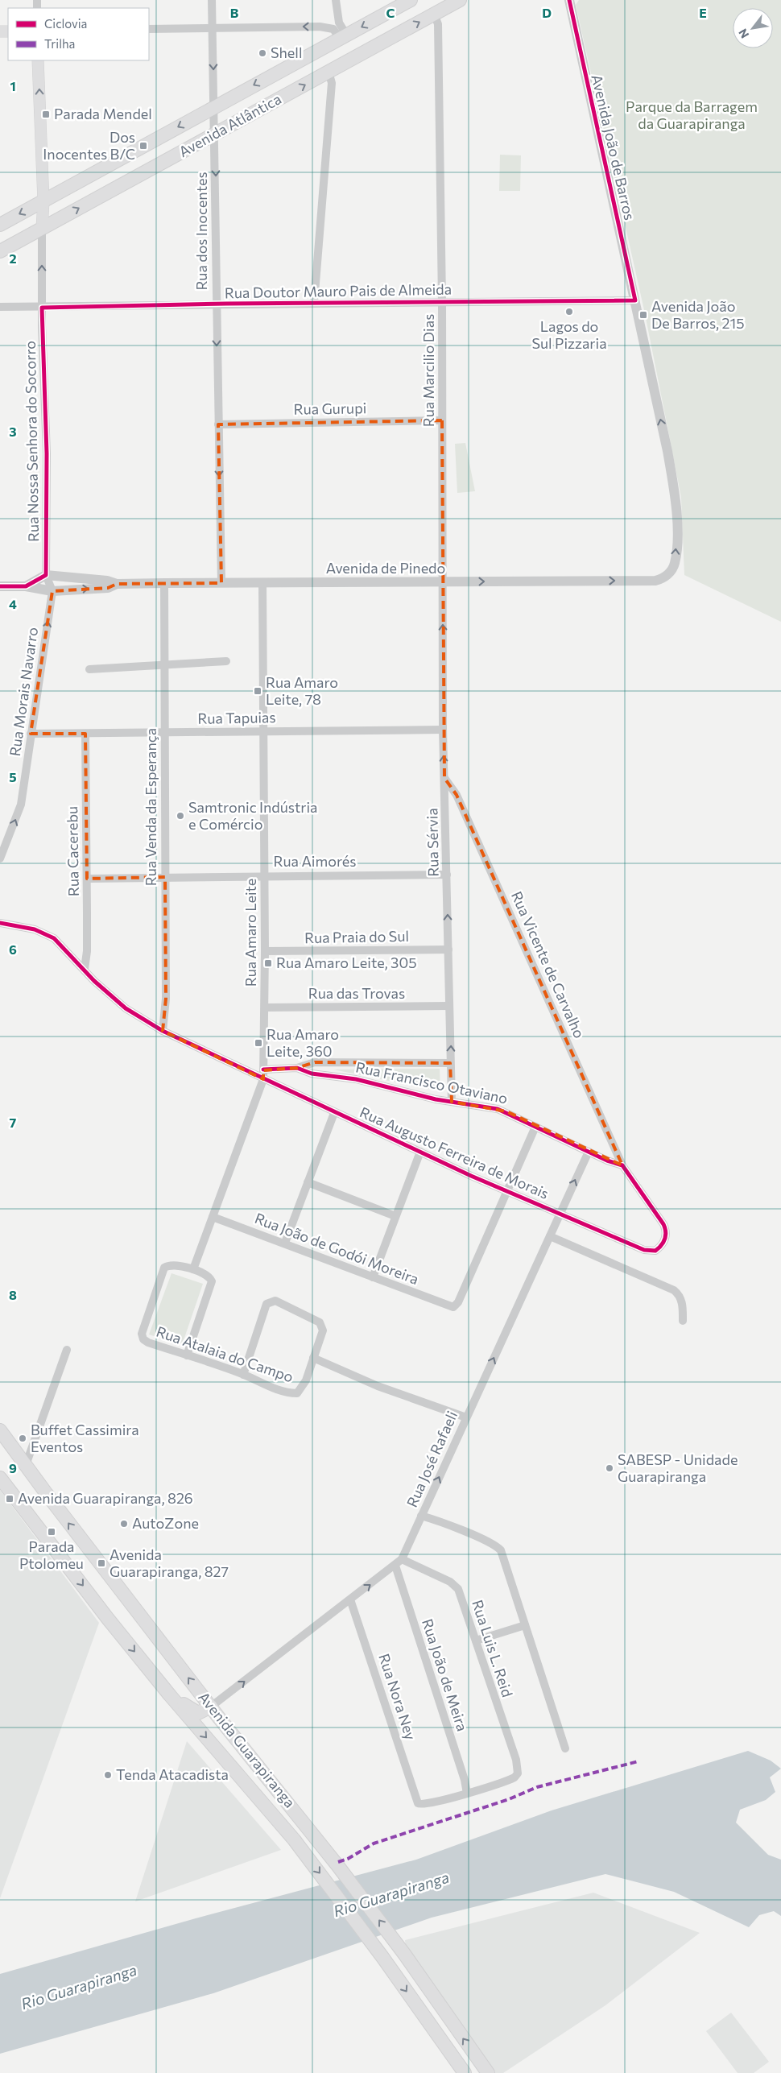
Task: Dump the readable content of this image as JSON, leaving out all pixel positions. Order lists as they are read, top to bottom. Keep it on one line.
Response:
{"streets":{"main road":["Avenida Atlântica","Rua Nossa Senhora do Socorro","Avenida Guarapiranga"],"street":["Avenida João de Barros","Rua dos Inocentes","Rua Doutor Mauro Pais de Almeida","Rua Marcilio Dias","Rua Gurupi","Avenida de Pinedo","Rua Morais Navarro","Rua Tapuias","Rua Venda da Esperança","Rua Sérvia","Rua Cacerebu","Rua Aimorés","Rua Amaro Leite","Rua Praia do Sul","Rua Vicente de Carvalho","Rua das Trovas","Rua Francisco Otaviano","Rua Augusto Ferreira de Morais","Rua João de Godói Moreira","Rua Atalaia do Campo","Rua José Rafaeli","Rua Luis L. Reid","Rua João de Meira","Rua Nora Ney"]},"crossings":[["Avenida Atlântica","Rua dos Inocentes"],["Avenida Atlântica","Rua Marcilio Dias"],["Avenida Atlântica","Rua Nossa Senhora do Socorro"],["Avenida João de Barros","Rua Doutor Mauro Pais de Almeida"],["Avenida João de Barros","Avenida de Pinedo"],["Rua dos Inocentes","Rua Doutor Mauro Pais de Almeida"],["Rua dos Inocentes","Rua Gurupi"],["Rua dos Inocentes","Avenida de Pinedo"],["Rua Doutor Mauro Pais de Almeida","Rua Marcilio Dias"],["Rua Doutor Mauro Pais de Almeida","Rua Nossa Senhora do Socorro"],["Rua Marcilio Dias","Rua Gurupi"],["Rua Marcilio Dias","Avenida de Pinedo"],["Rua Marcilio Dias","Rua Sérvia"],["Rua Nossa Senhora do Socorro","Avenida de Pinedo"],["Avenida de Pinedo","Rua Morais Navarro"],["Avenida de Pinedo","Rua Venda da Esperança"],["Avenida de Pinedo","Rua Sérvia"],["Avenida de Pinedo","Rua Amaro Leite"],["Rua Morais Navarro","Rua Tapuias"],["Rua Tapuias","Rua Venda da Esperança"],["Rua Tapuias","Rua Sérvia"],["Rua Tapuias","Rua Cacerebu"],["Rua Tapuias","Rua Amaro Leite"],["Rua Venda da Esperança","Rua Aimorés"],["Rua Venda da Esperança","Rua Augusto Ferreira de Morais"],["Rua Sérvia","Rua Aimorés"],["Rua Sérvia","Rua Praia do Sul"],["Rua Sérvia","Rua Vicente de Carvalho"],["Rua Sérvia","Rua das Trovas"],["Rua Sérvia","Rua Francisco Otaviano"],["Rua Cacerebu","Rua Aimorés"],["Rua Cacerebu","Rua Augusto Ferreira de Morais"],["Rua Aimorés","Rua Amaro Leite"],["Rua Amaro Leite","Rua Praia do Sul"],["Rua Amaro Leite","Rua das Trovas"],["Rua Amaro Leite","Rua Francisco Otaviano"],["Rua Amaro Leite","Rua Augusto Ferreira de Morais"],["Rua Amaro Leite","Rua João de Godói Moreira"],["Rua Amaro Leite","Rua Atalaia do Campo"],["Rua Vicente de Carvalho","Rua Francisco Otaviano"],["Rua Vicente de Carvalho","Rua Augusto Ferreira de Morais"],["Rua Francisco Otaviano","Rua José Rafaeli"],["Rua Augusto Ferreira de Morais","Rua João de Godói Moreira"],["Rua Augusto Ferreira de Morais","Rua José Rafaeli"],["Rua José Rafaeli","Rua Luis L. Reid"],["Rua José Rafaeli","Rua João de Meira"],["Rua José Rafaeli","Rua Nora Ney"],["Rua José Rafaeli","Avenida Guarapiranga"],["Rua Luis L. Reid","Rua João de Meira"],["Rua Luis L. Reid","Rua Nora Ney"],["Rua João de Meira","Rua Nora Ney"]],"one_way":["Avenida João de Barros","Rua dos Inocentes","Rua Nossa Senhora do Socorro","Rua Morais Navarro","Rua Sérvia","Rua José Rafaeli"],"water":["Rio Guarapiranga"],"parks":["Parque da Barragem da Guarapiranga"],"places":{"other":["Shell","Lagos do Sul Pizzaria","Samtronic Indústria e Comércio","Buffet Cassimira Eventos","SABESP - Unidade Guarapiranga","AutoZone","Tenda Atacadista"],"transit":["Parada Mendel","Dos Inocentes B/C","Avenida João De Barros, 215","Rua Amaro Leite, 78","Rua Amaro Leite, 305","Rua Amaro Leite, 360","Avenida Guarapiranga, 826","Parada Ptolomeu","Avenida Guarapiranga, 827"]},"legend":["Ciclovia","Trilha"],"north":"bottom left","grid":{"columns":["B","C","D","E"],"rows":["1","2","3","4","5","6","7","8","9"]}}
